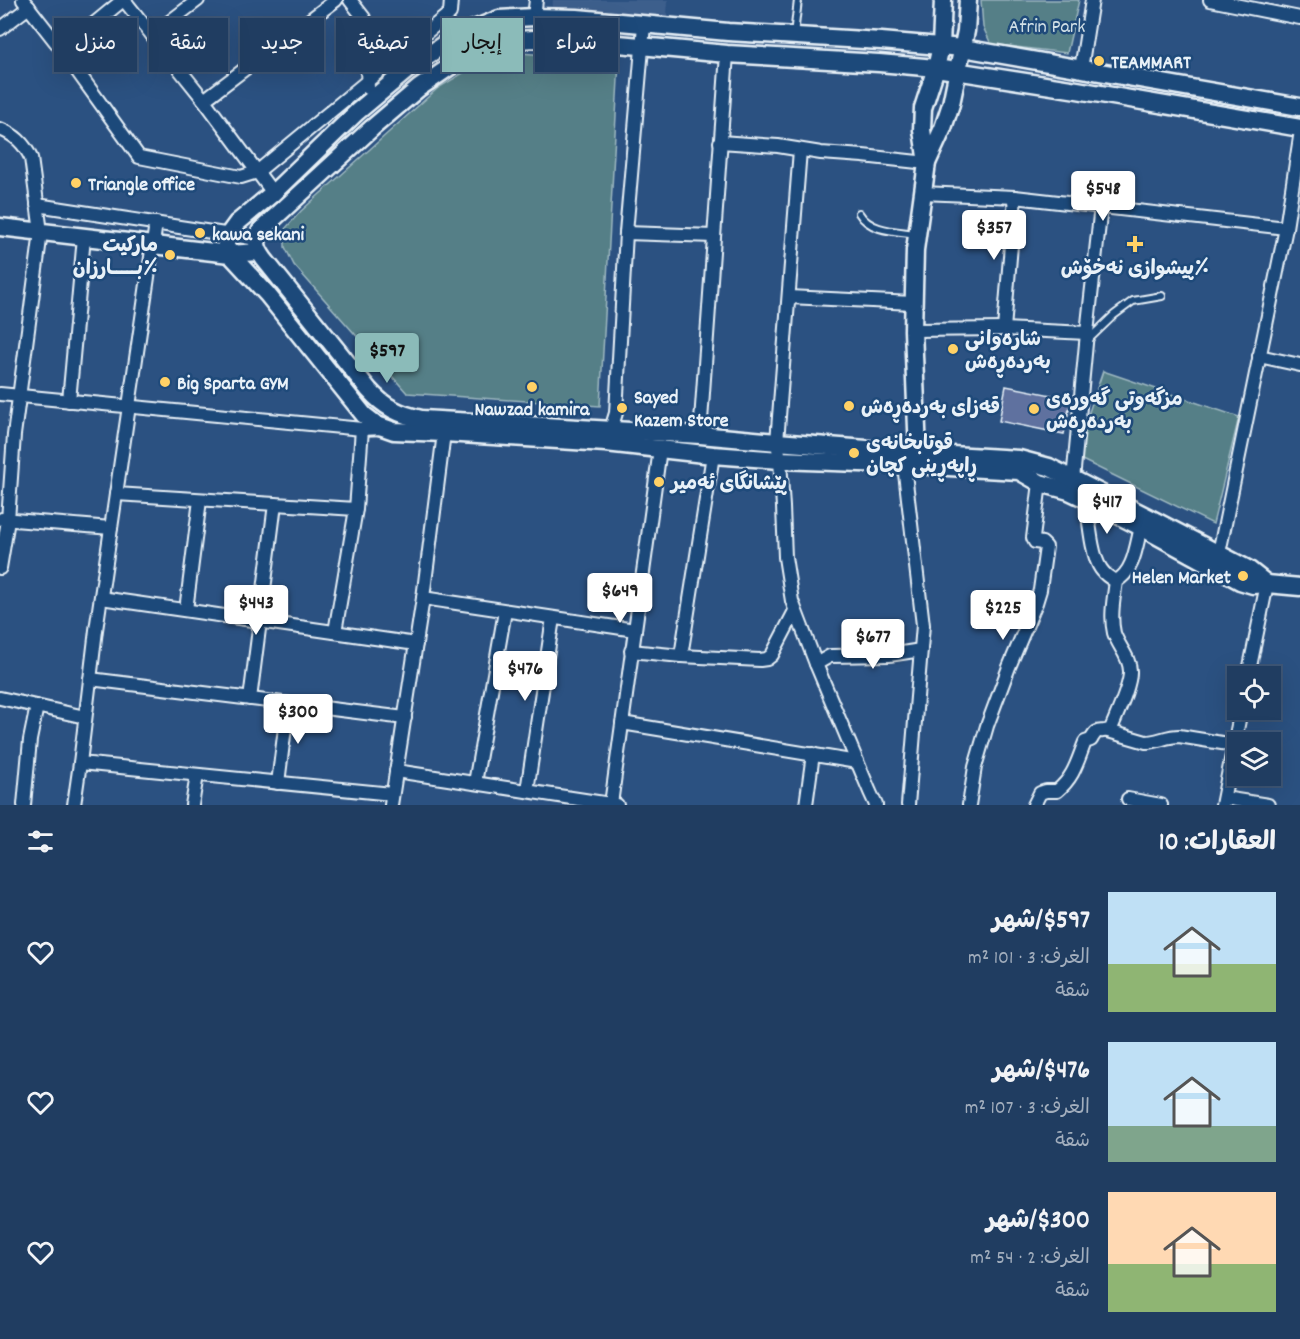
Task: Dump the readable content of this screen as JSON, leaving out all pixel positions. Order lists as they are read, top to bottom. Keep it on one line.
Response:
{"parks":["Afrin Park"],"places":{"other":["TEAMMART","Triangle office","kawa sekani","ماركیت بـــــارزان٪","شارەوانی بەردەڕەش","Big Sparta GYM","Nawzad kamira","قەزای بەردەڕەش","Sayed Kazem Store","مزگەوتی گەورەی بەردەڕەش","قوتابخانەی ڕاپەڕینی کچان","پێشانگای ئەمیر","Helen Market"],"health":["پیشوازی نەخۆش٪"]},"page":{"chip":["شراء","إيجار","تصفية","جديد","شقة","منزل"],"price":["$548","$357","$597","$417","$649","$443","$225","$677","$476","$300"],"heading":"العقارات: 10","list":[{"name":"$597/شهر","note":"الغرف: 3 · 101 m² · شقة"},{"name":"$476/شهر","note":"الغرف: 3 · 107 m² · شقة"},{"name":"$300/شهر","note":"الغرف: 2 · 54 m² · شقة"}]}}
